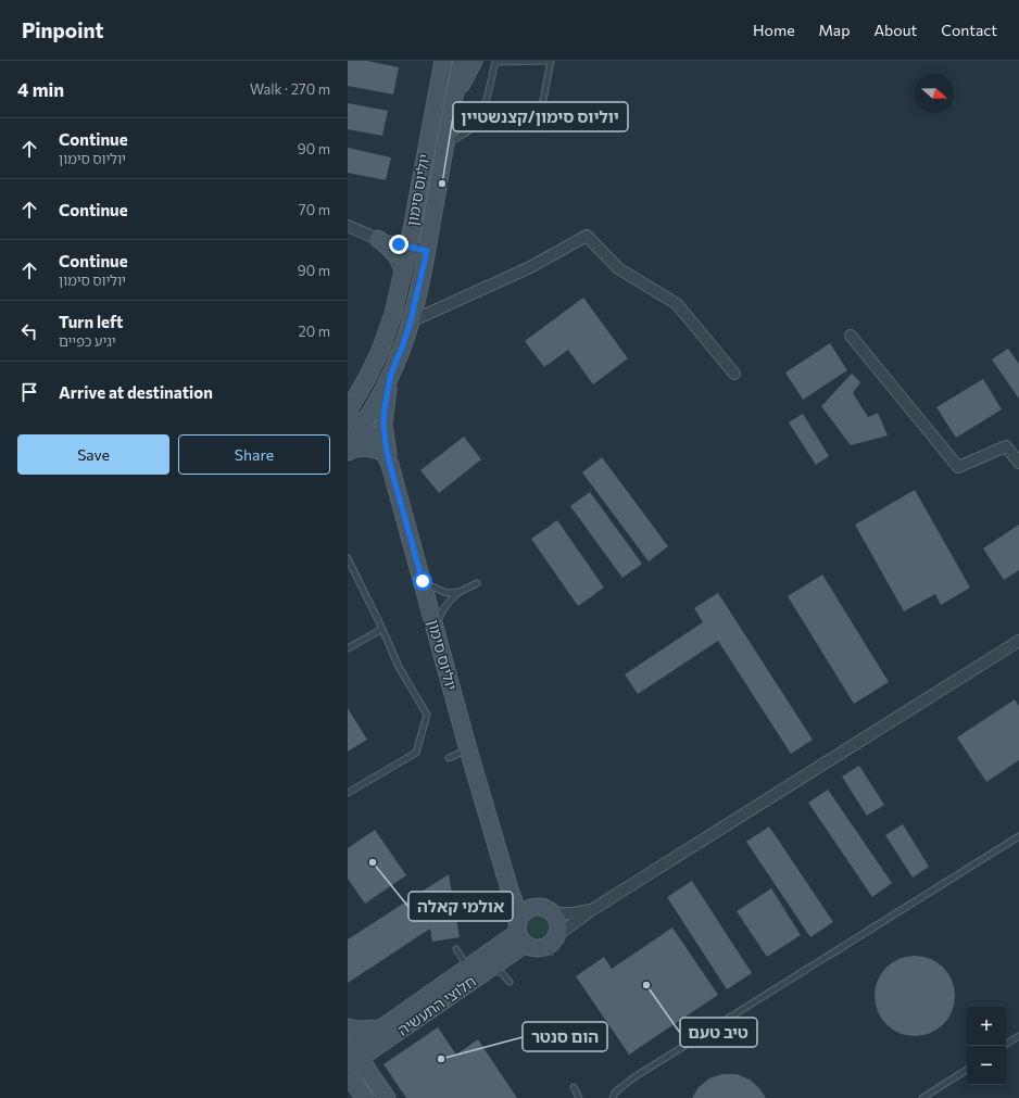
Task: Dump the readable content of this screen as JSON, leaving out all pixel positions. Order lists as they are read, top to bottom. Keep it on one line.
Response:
{"streets":{"street":["יוליוס סימון","חלוצי התעשיה"]},"crossings":[["יוליוס סימון","חלוצי התעשיה"]],"places":["יוליוס סימון/קצנשטיין","אולמי קאלה","טיב טעם","הום סנטר"],"north":"right","page":{"header":"Pinpoint","nav":["Home","Map","About","Contact"],"heading":["4 min","Walk · 270 m"],"list":[["Continue","יוליוס סימון","90 m"],["Continue","70 m"],["Continue","יוליוס סימון","90 m"],["Turn left","יגיע כפיים","20 m"],"Arrive at destination"],"buttons":["Save","Share"],"map_buttons":["+","−"]}}
